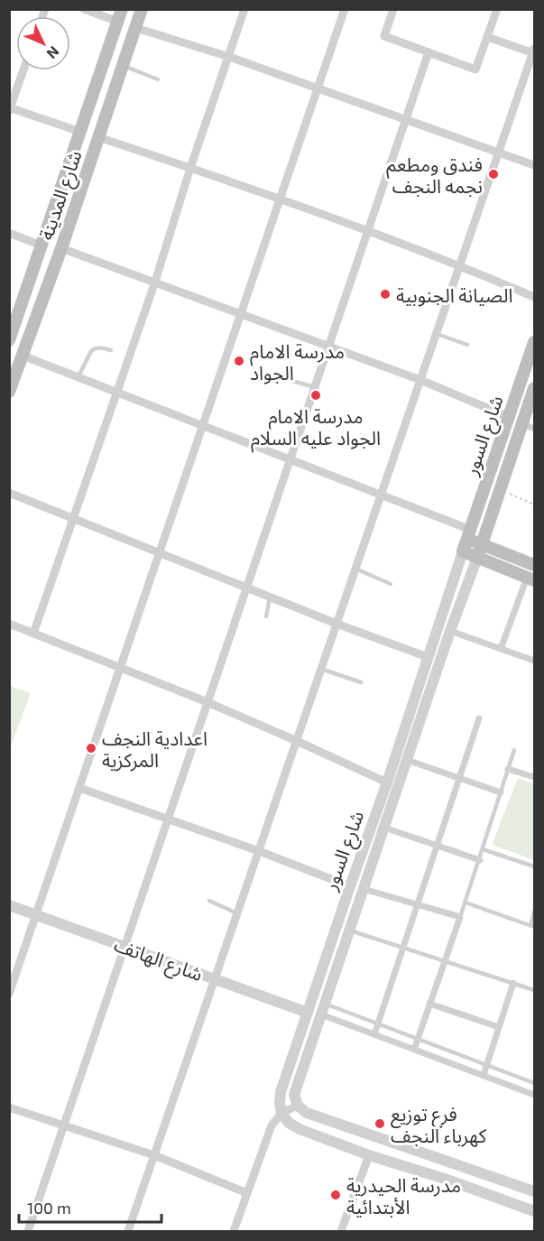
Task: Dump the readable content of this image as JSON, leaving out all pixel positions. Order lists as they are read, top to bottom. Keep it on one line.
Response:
{"streets":{"main road":["شارع المدينة","شارع السور"],"street":["شارع الهاتف"]},"crossings":[["شارع السور","شارع الهاتف"]],"places":["فندق ومطعم نجمه النجف","الصيانة الجنوبية","مدرسة الامام الجواد","مدرسة الامام الجواد عليه السلام","اعدادية النجف المركزية","فرع توزيع كهرباء النجف","مدرسة الحيدرية الأبتدائية"],"scale_bar":"100 m","north":"bottom right"}
